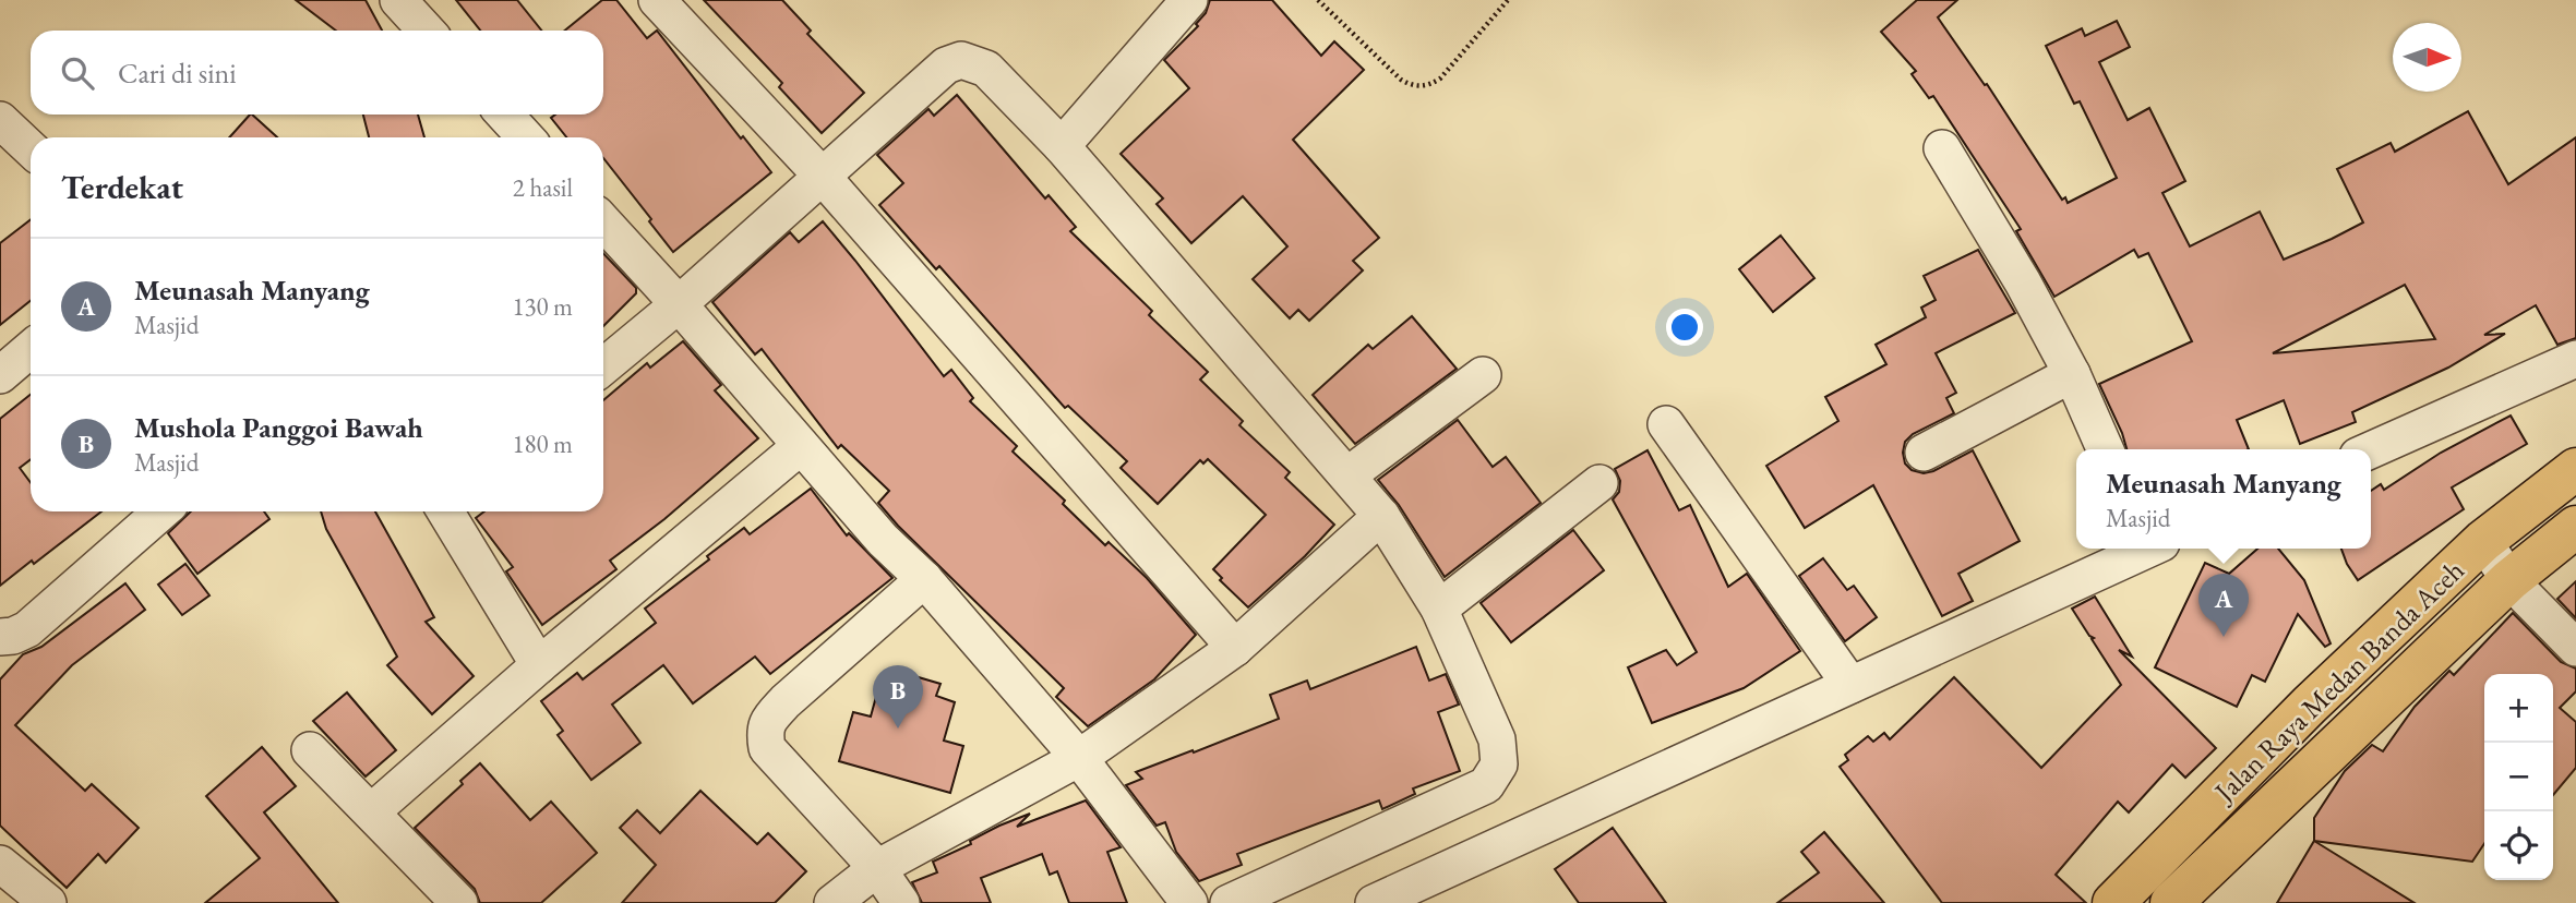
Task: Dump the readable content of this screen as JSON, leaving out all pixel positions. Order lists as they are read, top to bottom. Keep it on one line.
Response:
{"streets":{"highway":["Jalan Raya Medan Banda Aceh"]},"north":"right","page":{"search":"Cari di sini","heading":["Terdekat","2 hasil"],"list":[{"mark":"A","name":"Meunasah Manyang","note":"Masjid","value":"130 m"},{"mark":"B","name":"Mushola Panggoi Bawah","note":"Masjid","value":"180 m"}],"popup":["Meunasah Manyang","Masjid"],"pins":["A","B"],"map_buttons":["+","−"]}}
